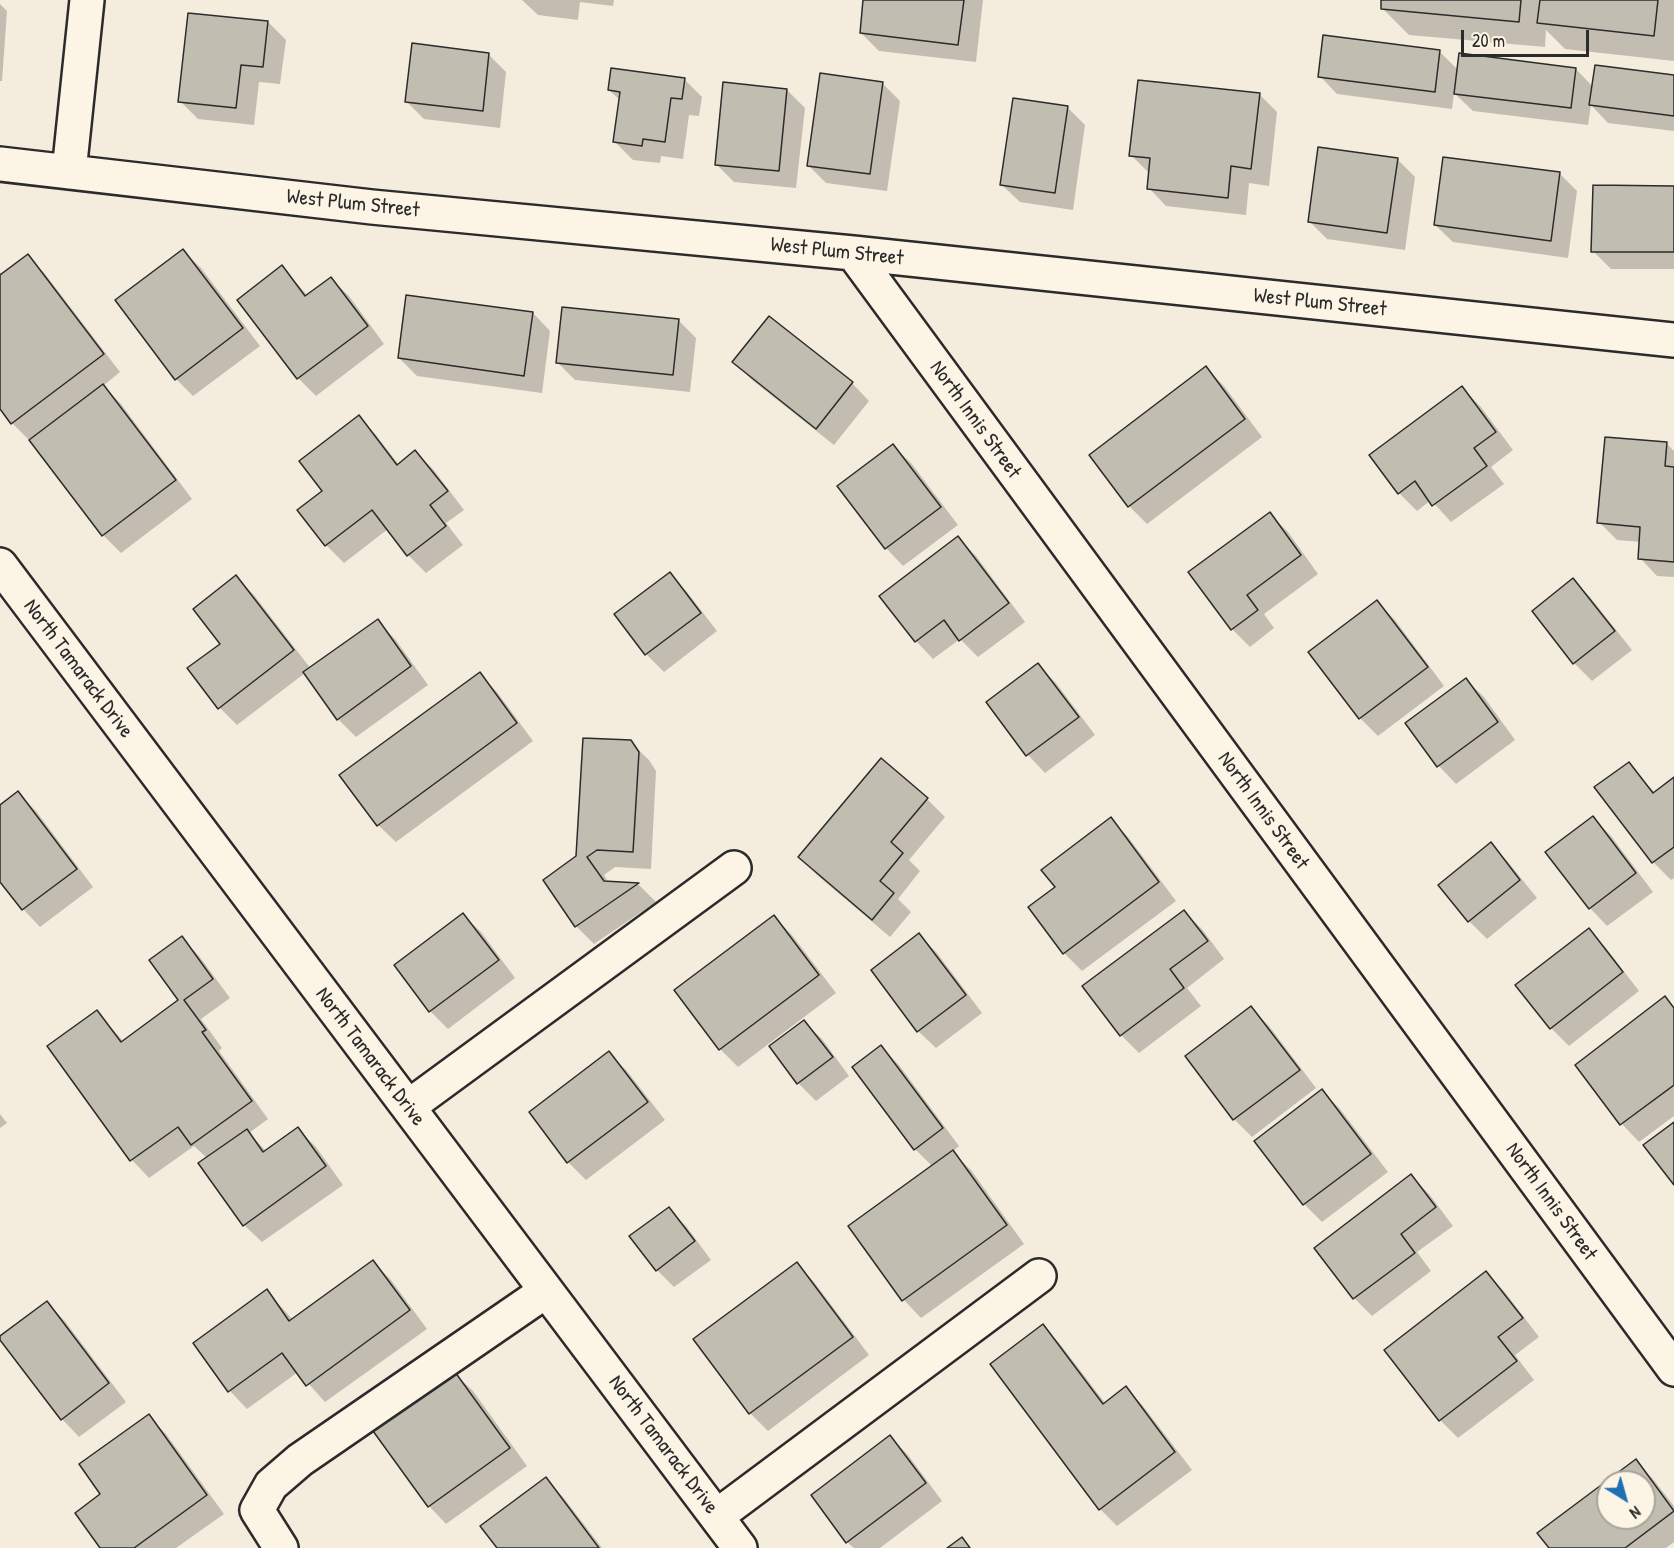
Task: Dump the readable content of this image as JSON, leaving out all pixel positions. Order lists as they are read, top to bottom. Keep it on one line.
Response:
{"streets":{"street":["West Plum Street","North Innis Street","North Tamarack Drive"]},"crossings":[["West Plum Street","North Innis Street"]],"scale_bar":"20 m","north":"bottom right"}
